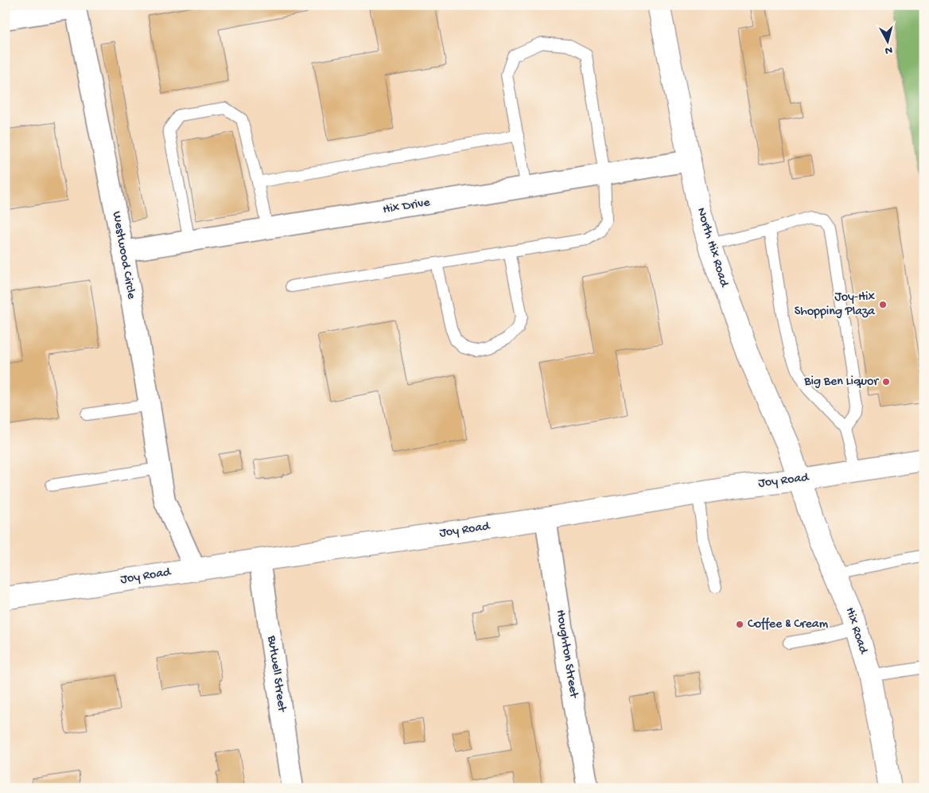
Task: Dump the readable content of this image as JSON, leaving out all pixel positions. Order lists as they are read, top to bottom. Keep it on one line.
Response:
{"streets":{"street":["Hix Drive","North Hix Road","Westwood Circle","Joy Road","Hix Road","Houghton Street","Butwell Street"]},"crossings":[["Hix Drive","North Hix Road"],["Hix Drive","Westwood Circle"],["North Hix Road","Joy Road"],["North Hix Road","Hix Road"],["Westwood Circle","Joy Road"],["Joy Road","Hix Road"],["Joy Road","Houghton Street"],["Joy Road","Butwell Street"]],"places":["Joy-Hix Shopping Plaza","Big Ben Liquor","Coffee & Cream"],"north":"bottom"}
